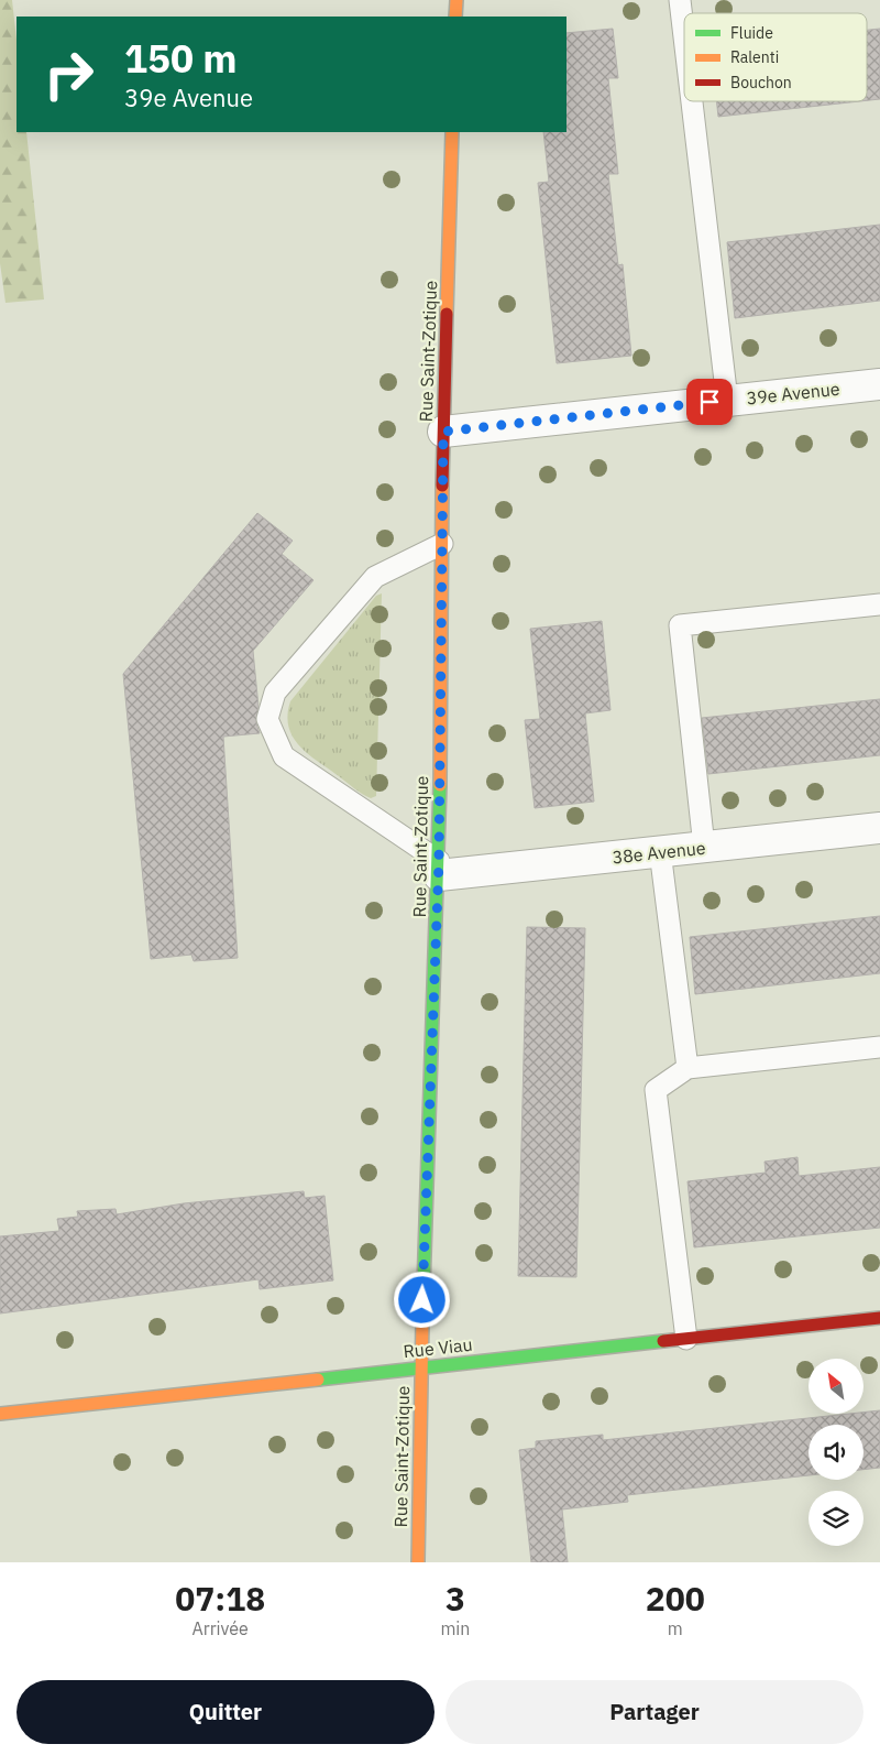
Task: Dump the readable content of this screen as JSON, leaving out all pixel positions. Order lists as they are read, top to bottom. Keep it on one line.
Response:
{"streets":{"street":["Rue Saint-Zotique","39e Avenue","38e Avenue","Rue Viau"]},"crossings":[["Rue Saint-Zotique","39e Avenue"],["Rue Saint-Zotique","38e Avenue"],["Rue Saint-Zotique","Rue Viau"]],"legend":["Fluide","Ralenti","Bouchon"],"north":"top left","page":{"turn":["150 m","39e Avenue"],"eta":["07:18","Arrivée","3","min","200","m"],"buttons":["Quitter","Partager"]}}
